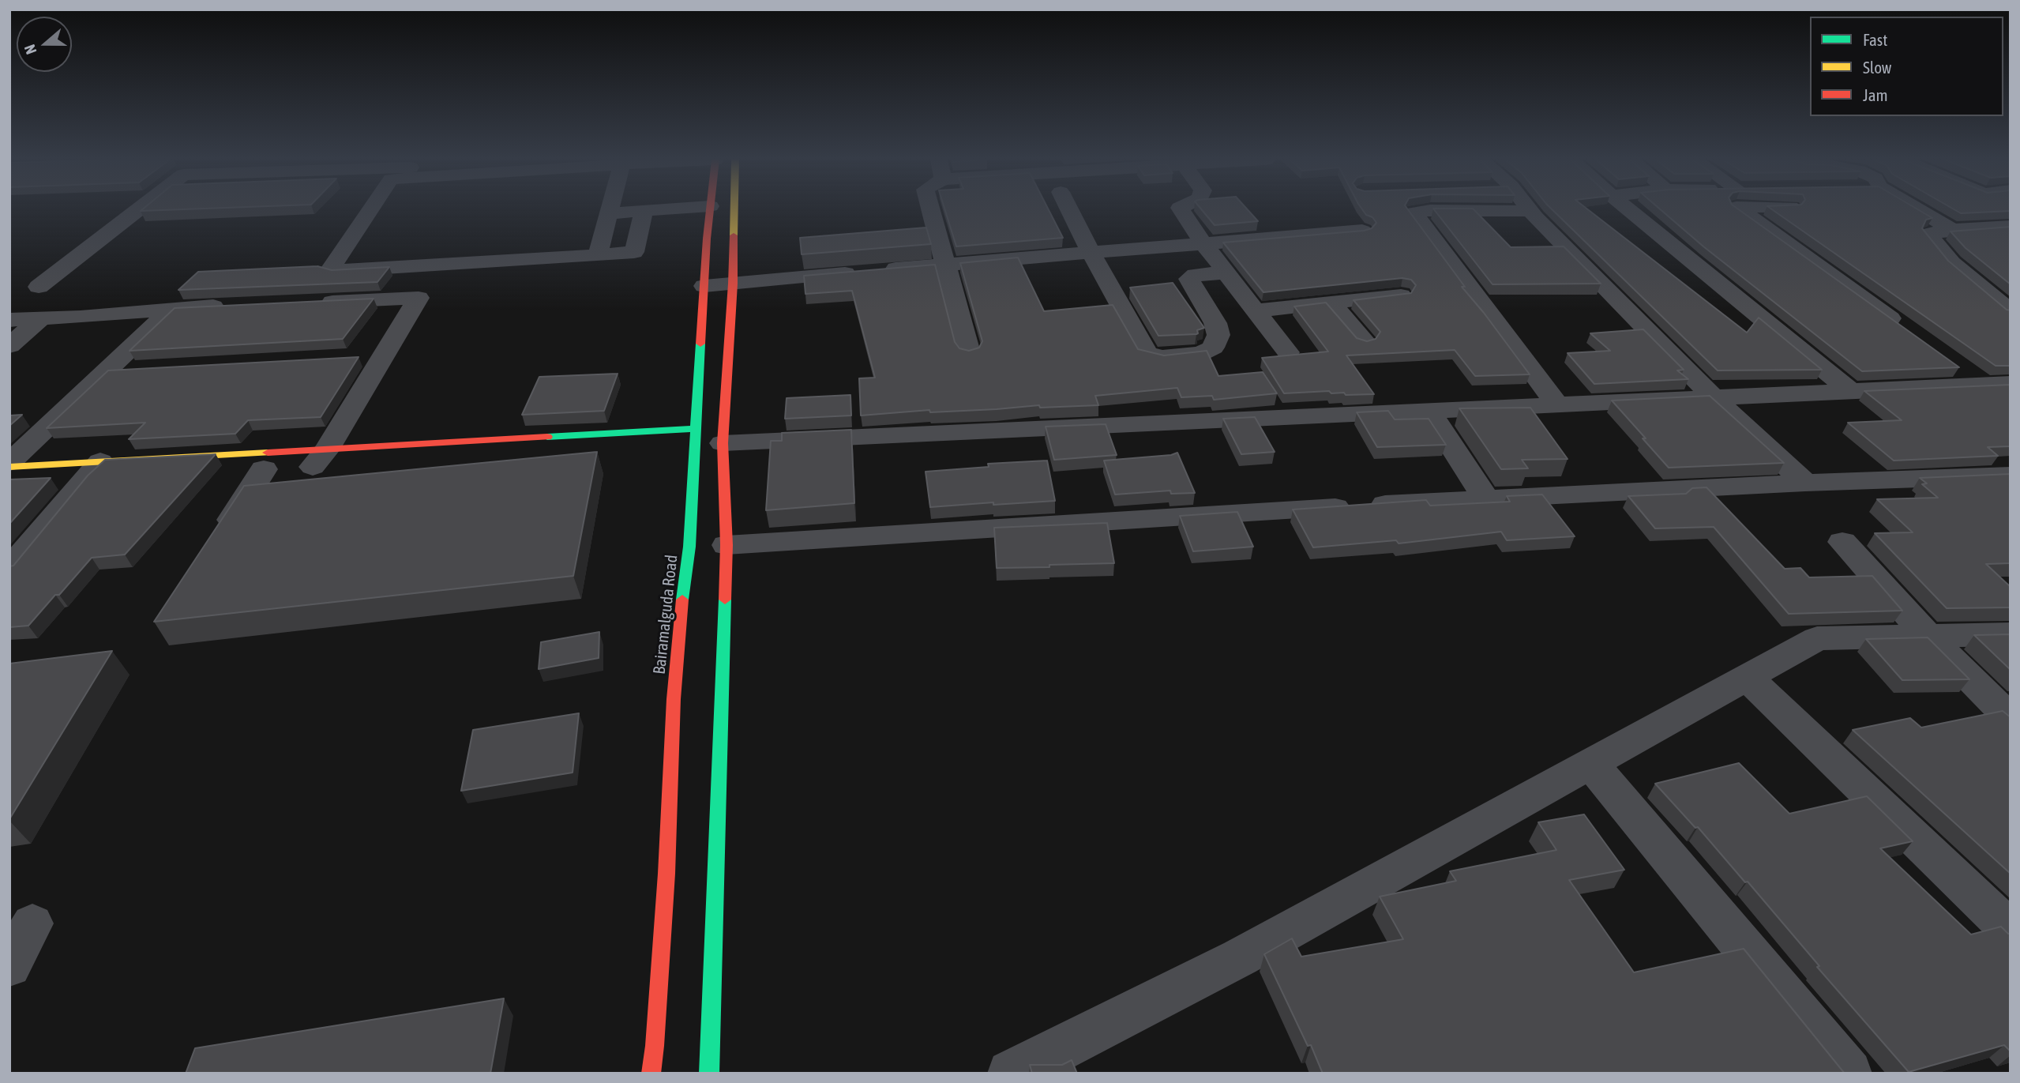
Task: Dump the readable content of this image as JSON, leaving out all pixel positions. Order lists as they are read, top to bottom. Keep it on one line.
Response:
{"streets":{"main road":["Bairamalguda Road"]},"legend":["Fast","Slow","Jam"],"north":"left"}
